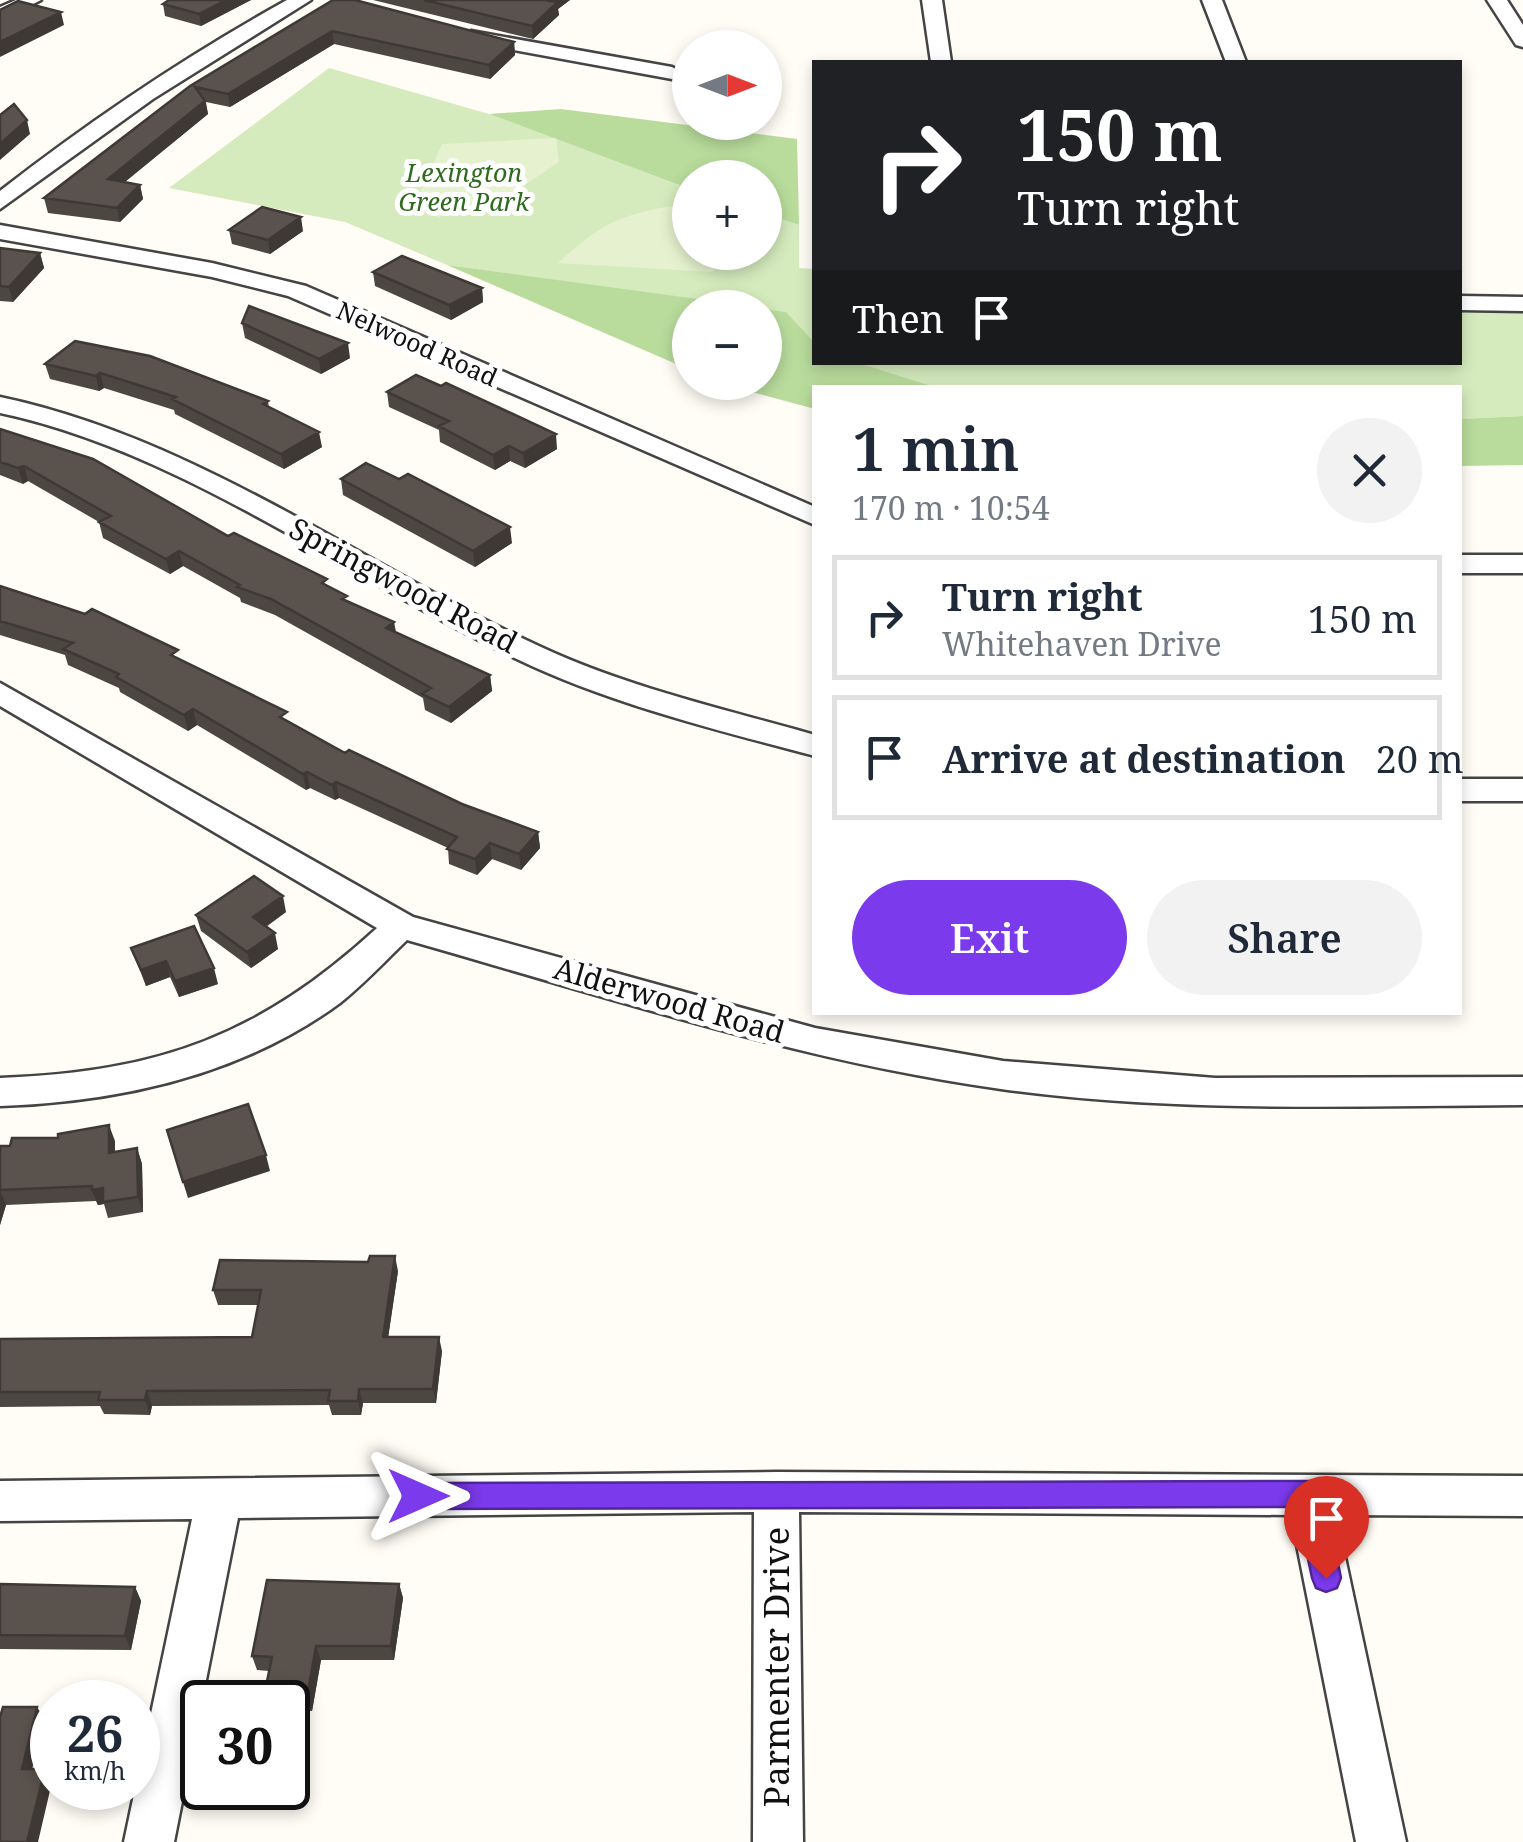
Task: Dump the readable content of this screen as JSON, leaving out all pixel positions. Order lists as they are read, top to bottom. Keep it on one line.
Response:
{"streets":{"street":["Nelwood Road","Springwood Road","Alderwood Road","Parmenter Drive"]},"parks":["Lexington Green Park"],"north":"right","page":{"map_buttons":["+","−"],"turn":["150 m","Turn right"],"then":"Then","heading":["1 min","170 m · 10:54"],"list":[{"name":"Turn right","note":"Whitehaven Drive","value":"150 m"},{"name":"Arrive at destination","value":"20 m"}],"buttons":["Exit","Share"],"speed":"26 km/h","limit":"30"}}
